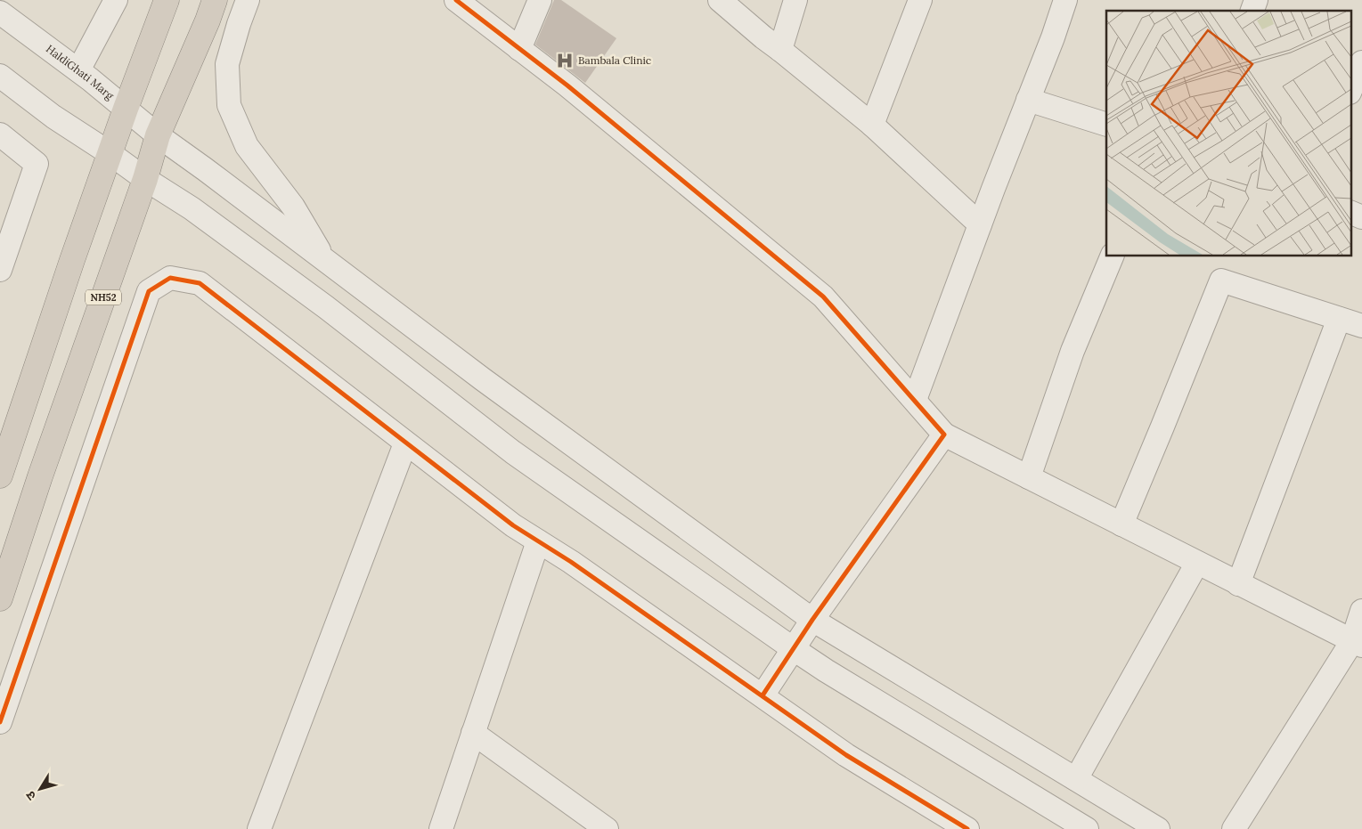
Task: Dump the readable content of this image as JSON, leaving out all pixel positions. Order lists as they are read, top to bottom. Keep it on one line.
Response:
{"streets":{"highway":["NH52"],"street":["HaldiGhati Marg"]},"crossings":[["HaldiGhati Marg","NH52"]],"places":{"hospital":["Bambala Clinic"]},"north":"bottom left"}
